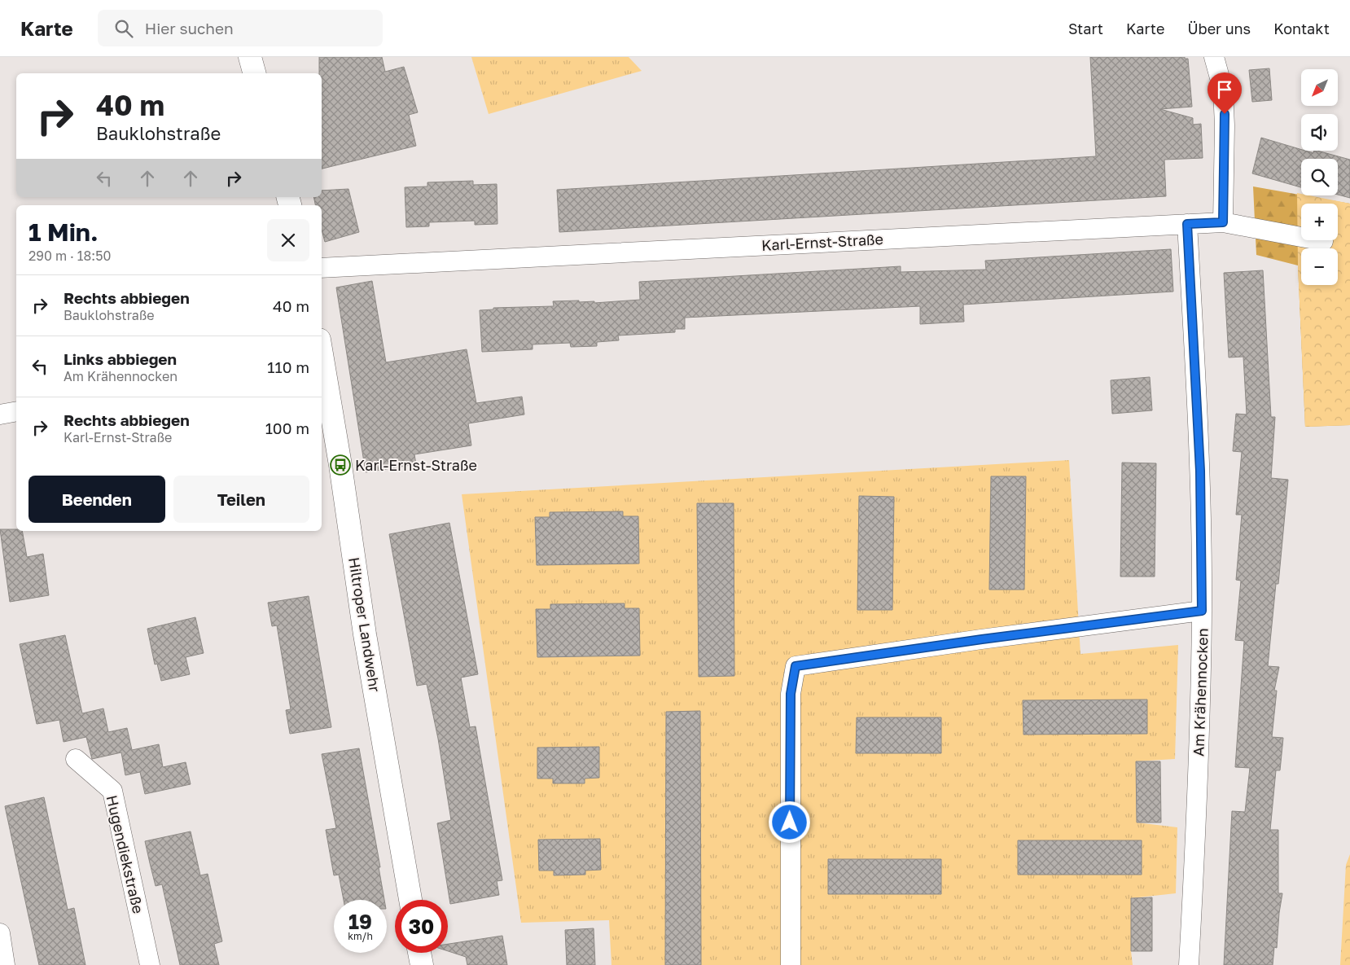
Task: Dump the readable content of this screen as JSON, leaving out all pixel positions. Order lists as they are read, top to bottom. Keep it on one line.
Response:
{"streets":{"street":["Karl-Ernst-Straße","Hiltroper Landwehr","Am Krähennocken","Hugendiekstraße"]},"crossings":[["Karl-Ernst-Straße","Am Krähennocken"]],"places":{"bus stop":["Karl-Ernst-Straße"]},"north":"bottom left","page":{"header":"Karte","search":"Hier suchen","nav":["Start","Karte","Über uns","Kontakt"],"map_buttons":["+","−"],"turn":["40 m","Bauklohstraße"],"heading":["1 Min.","290 m · 18:50"],"list":[{"name":"Rechts abbiegen","note":"Bauklohstraße","value":"40 m"},{"name":"Links abbiegen","note":"Am Krähennocken","value":"110 m"},{"name":"Rechts abbiegen","note":"Karl-Ernst-Straße","value":"100 m"}],"buttons":["Beenden","Teilen"],"speed":"19 km/h","limit":"30"}}
